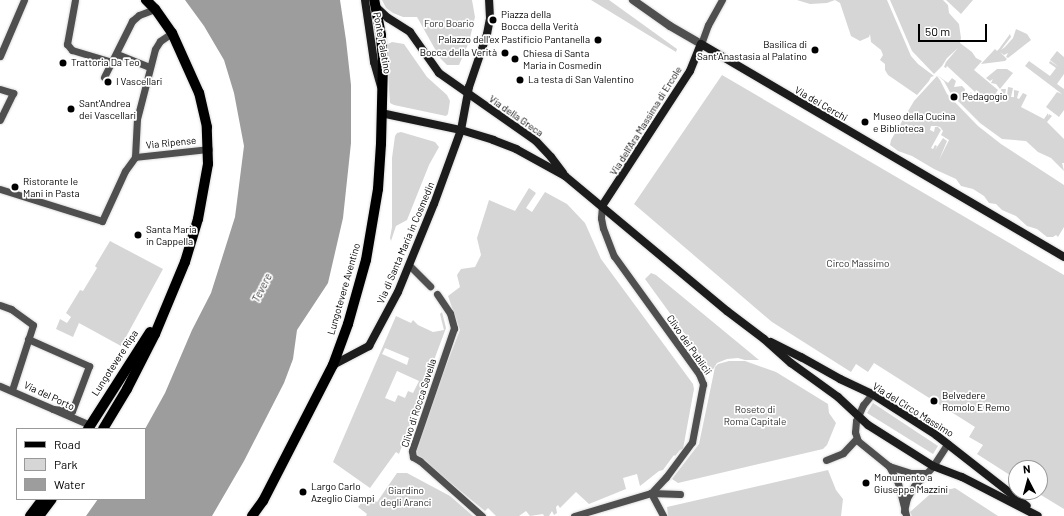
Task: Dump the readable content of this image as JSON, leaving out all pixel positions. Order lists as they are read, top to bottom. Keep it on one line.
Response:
{"streets":{"main road":["Ponte Palatino","Via dei Cerchi","Via della Greca","Via dell'Ara Massima di Ercole","Via di Santa Maria in Cosmedin","Lungotevere Aventino","Lungotevere Ripa","Via del Circo Massimo"],"street":["Via Ripense","Clivo dei Publicii","Via del Porto","Clivo di Rocca Savella"]},"crossings":[["Ponte Palatino","Lungotevere Aventino"],["Via dei Cerchi","Via dell'Ara Massima di Ercole"],["Via della Greca","Via dell'Ara Massima di Ercole"],["Via della Greca","Via di Santa Maria in Cosmedin"],["Via della Greca","Lungotevere Aventino"],["Via della Greca","Clivo dei Publicii"],["Via della Greca","Via del Circo Massimo"],["Via dell'Ara Massima di Ercole","Clivo dei Publicii"],["Via dell'Ara Massima di Ercole","Via del Circo Massimo"],["Via Ripense","Lungotevere Ripa"],["Via di Santa Maria in Cosmedin","Lungotevere Aventino"],["Clivo dei Publicii","Via del Circo Massimo"],["Lungotevere Ripa","Via del Porto"]],"water":["Tevere"],"parks":["Foro Boario","Circo Massimo","Roseto di Roma Capitale","Giardino degli Aranci"],"places":["Piazza della Bocca della Verità","Palazzo dell'ex Pastificio Pantanella","Basilica di Sant'Anastasia al Palatino","Bocca della Verità","Chiesa di Santa Maria in Cosmedin","Trattoria Da Teo","La testa di San Valentino","I Vascellari","Pedagogio","Sant'Andrea dei Vascellari","Museo della Cucina e Biblioteca","Ristorante le Mani in Pasta","Santa Maria in Cappella","Belvedere Romolo E Remo","Monumento a Giuseppe Mazzini","Largo Carlo Azeglio Ciampi"],"legend":["Road","Park","Water"],"scale_bar":"50 m","north":"top"}
